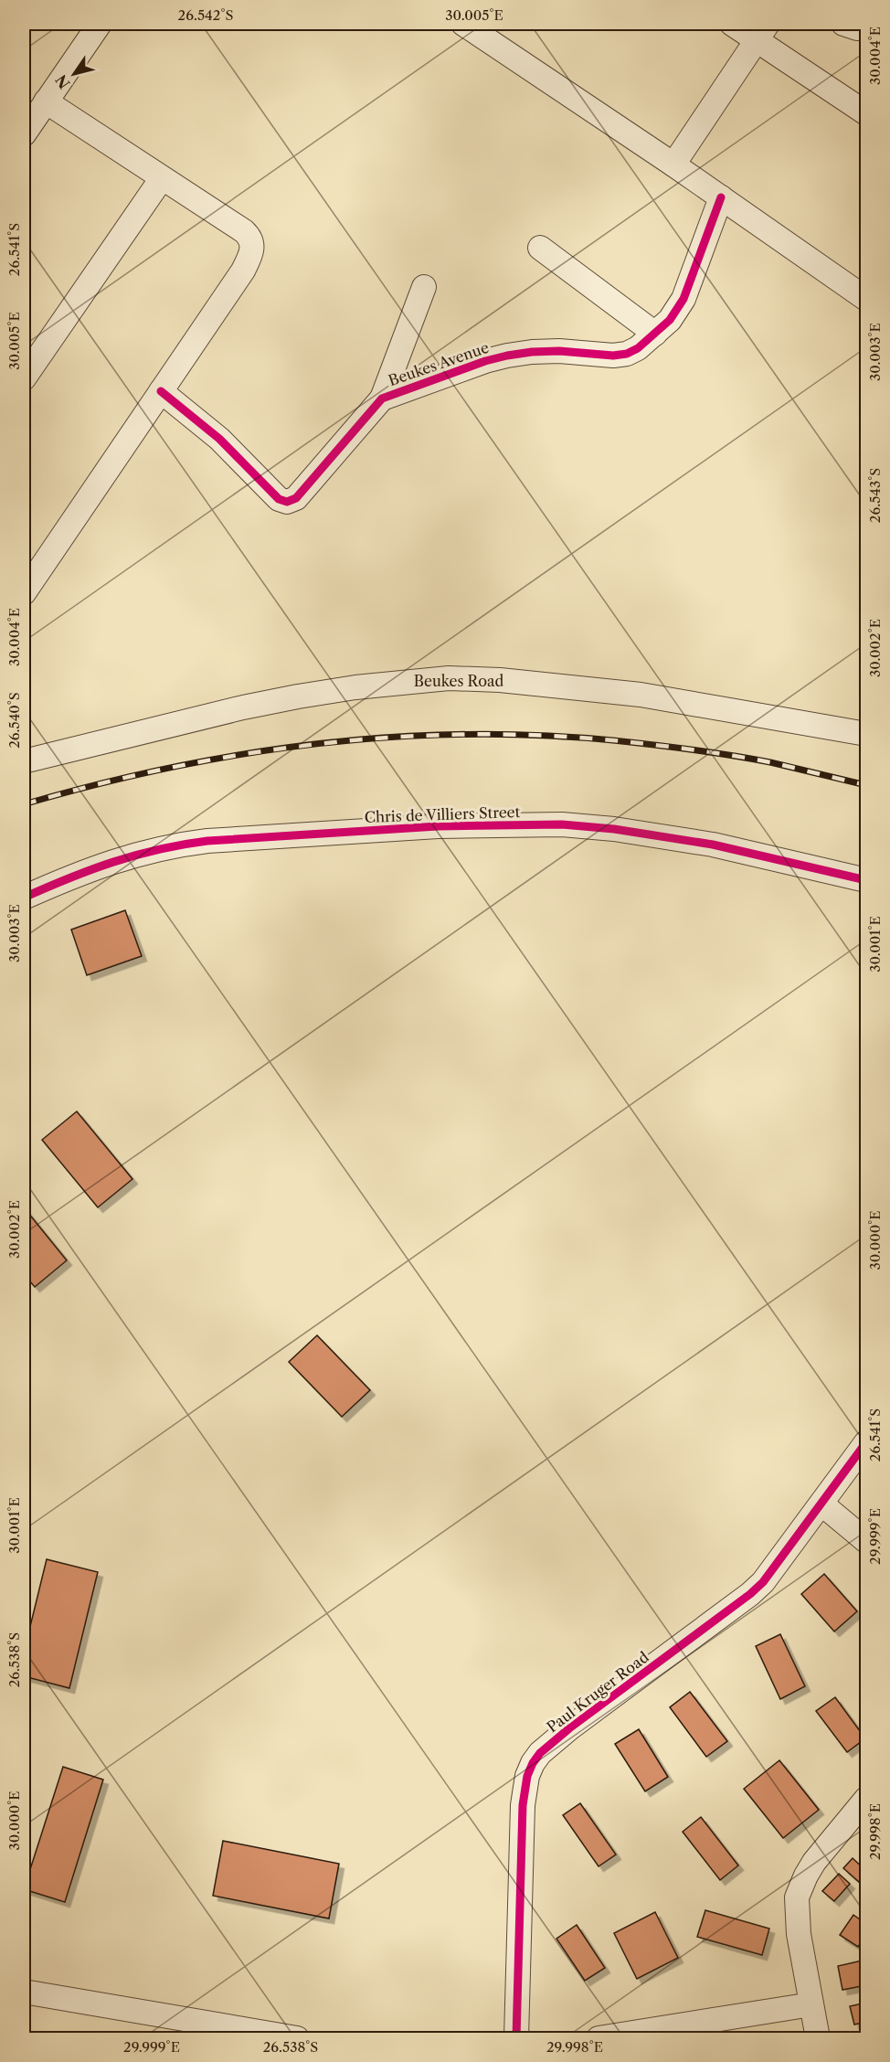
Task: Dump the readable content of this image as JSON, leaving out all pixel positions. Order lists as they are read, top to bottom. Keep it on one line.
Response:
{"streets":{"street":["Beukes Avenue","Beukes Road","Chris de Villiers Street","Paul Kruger Road"]},"north":"bottom left","coordinates":["26.542°S","30.005°E","30.004°E","26.541°S","30.003°E","26.543°S","30.002°E","26.540°S","30.001°E","30.000°E","29.999°E","26.538°S","29.998°E"]}
